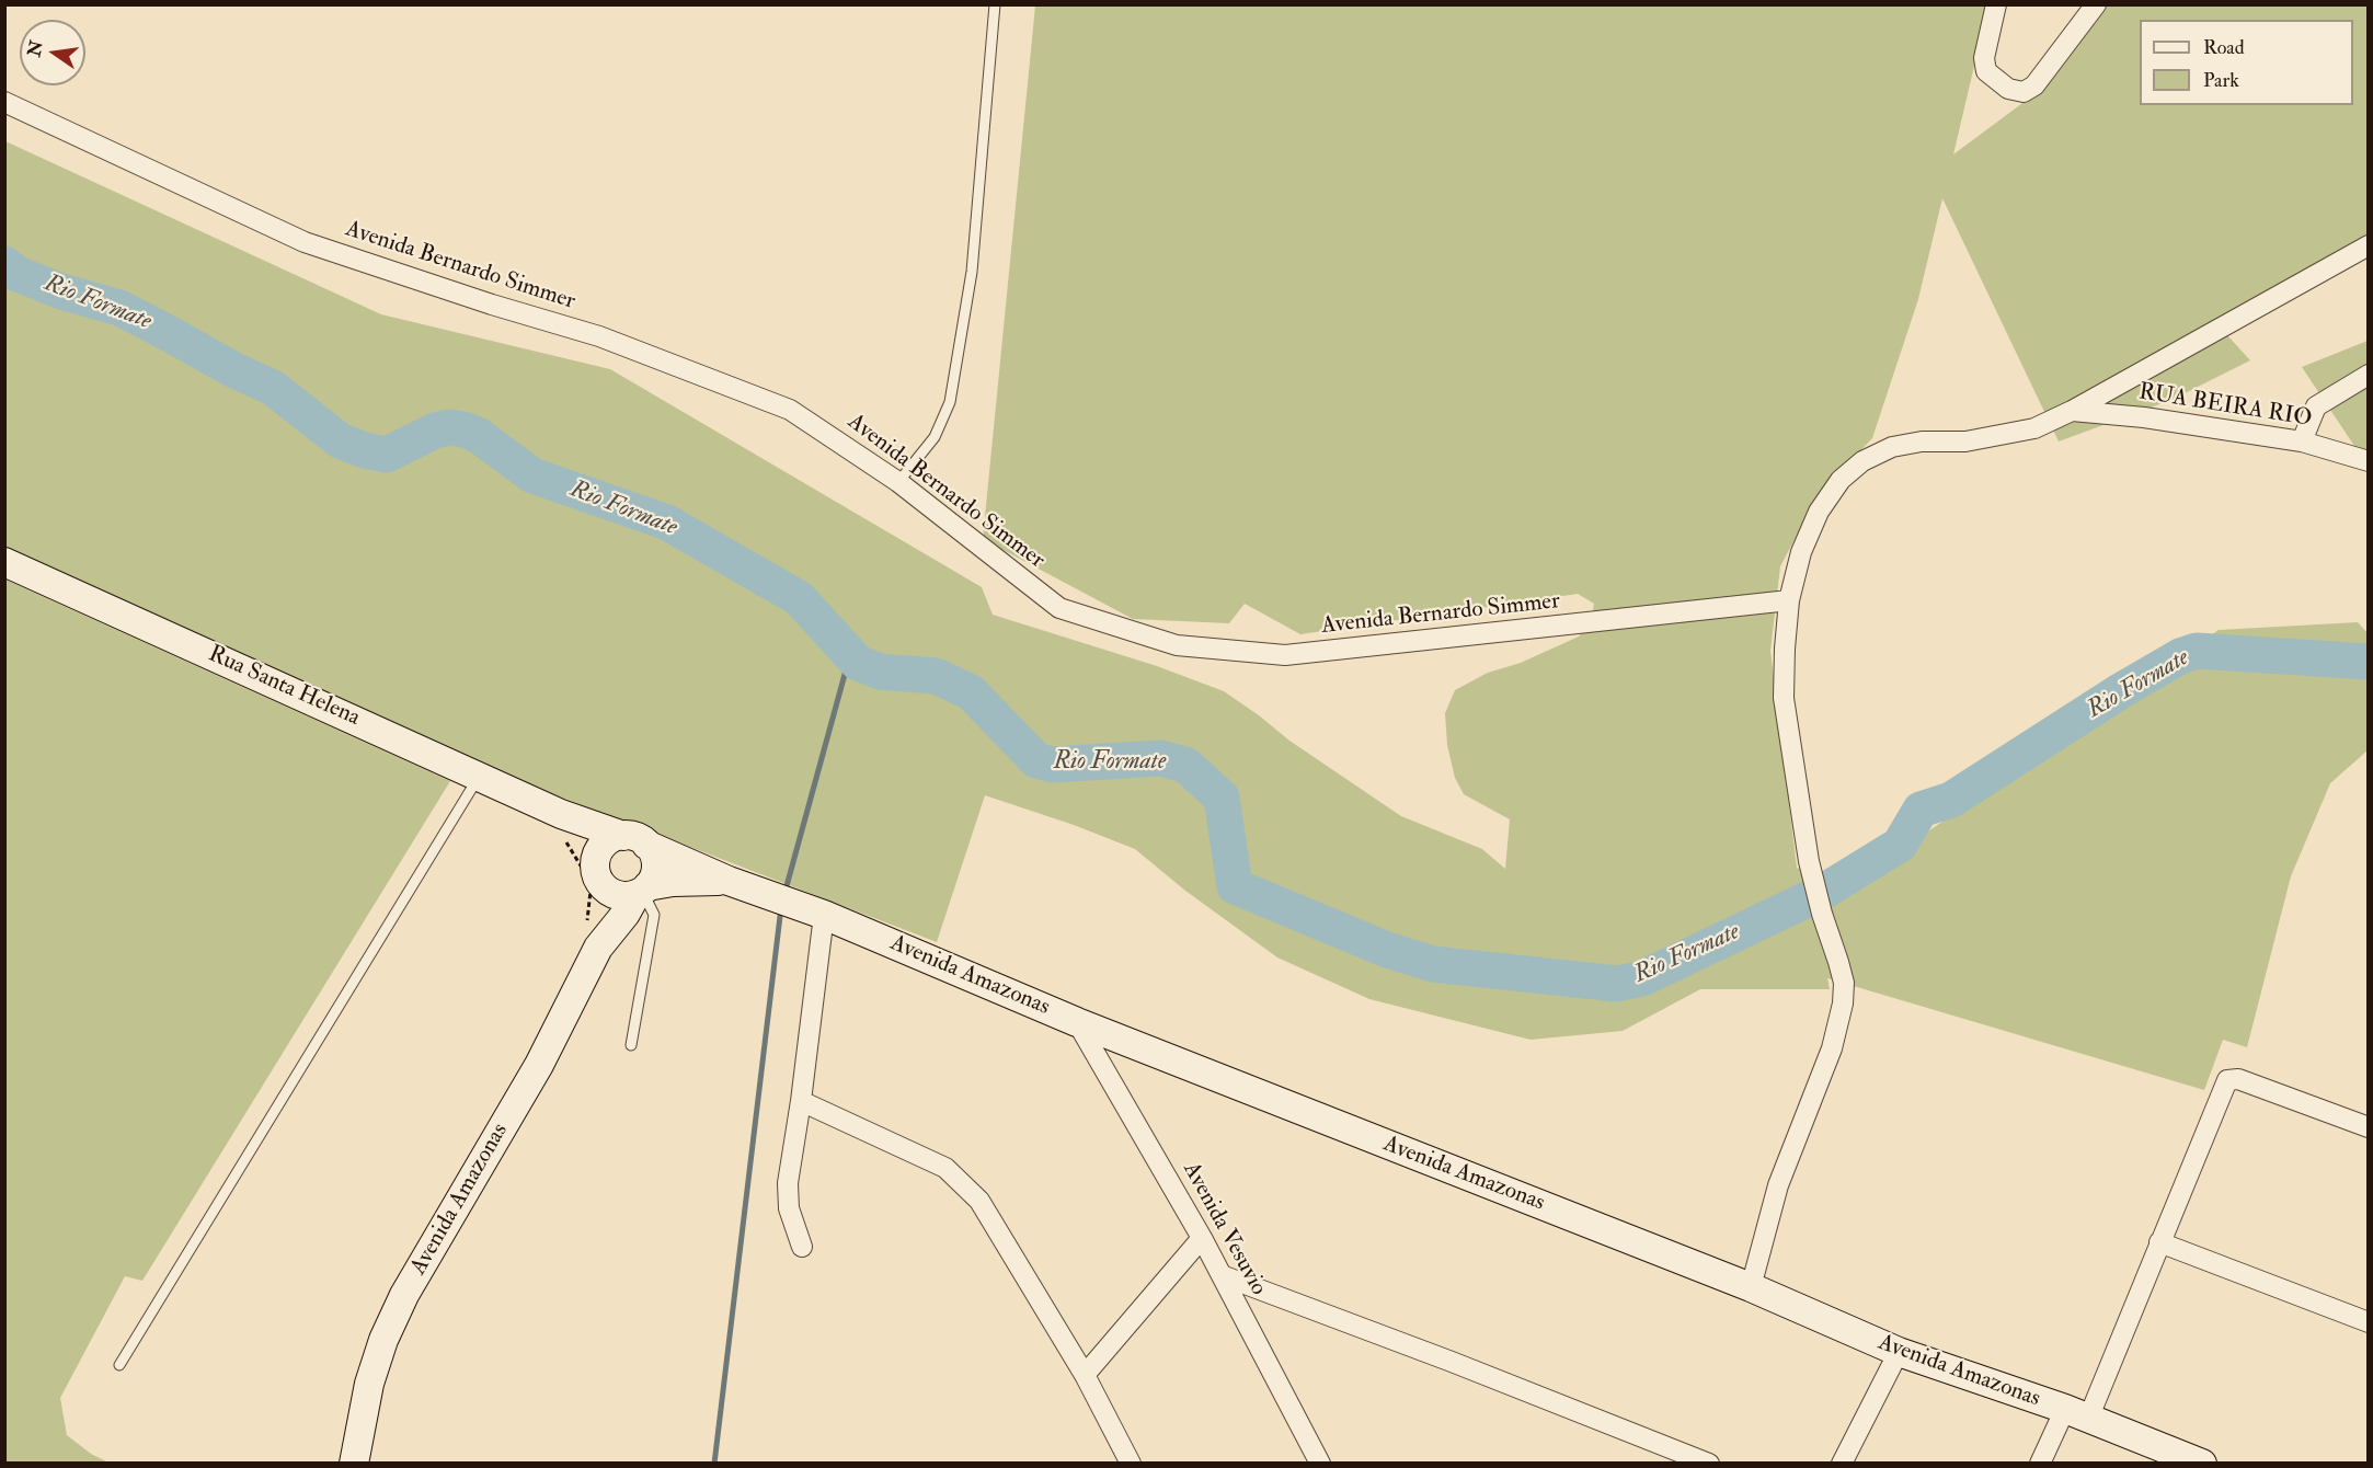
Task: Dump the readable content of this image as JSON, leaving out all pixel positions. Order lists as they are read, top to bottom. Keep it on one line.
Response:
{"streets":{"street":["Avenida Bernardo Simmer","RUA BEIRA RIO","Rua Santa Helena","Avenida Amazonas","Avenida Vesuvio"]},"crossings":[["Rua Santa Helena","Avenida Amazonas"],["Avenida Amazonas","Avenida Vesuvio"]],"water":["Rio Formate"],"legend":["Road","Park"],"north":"left"}
